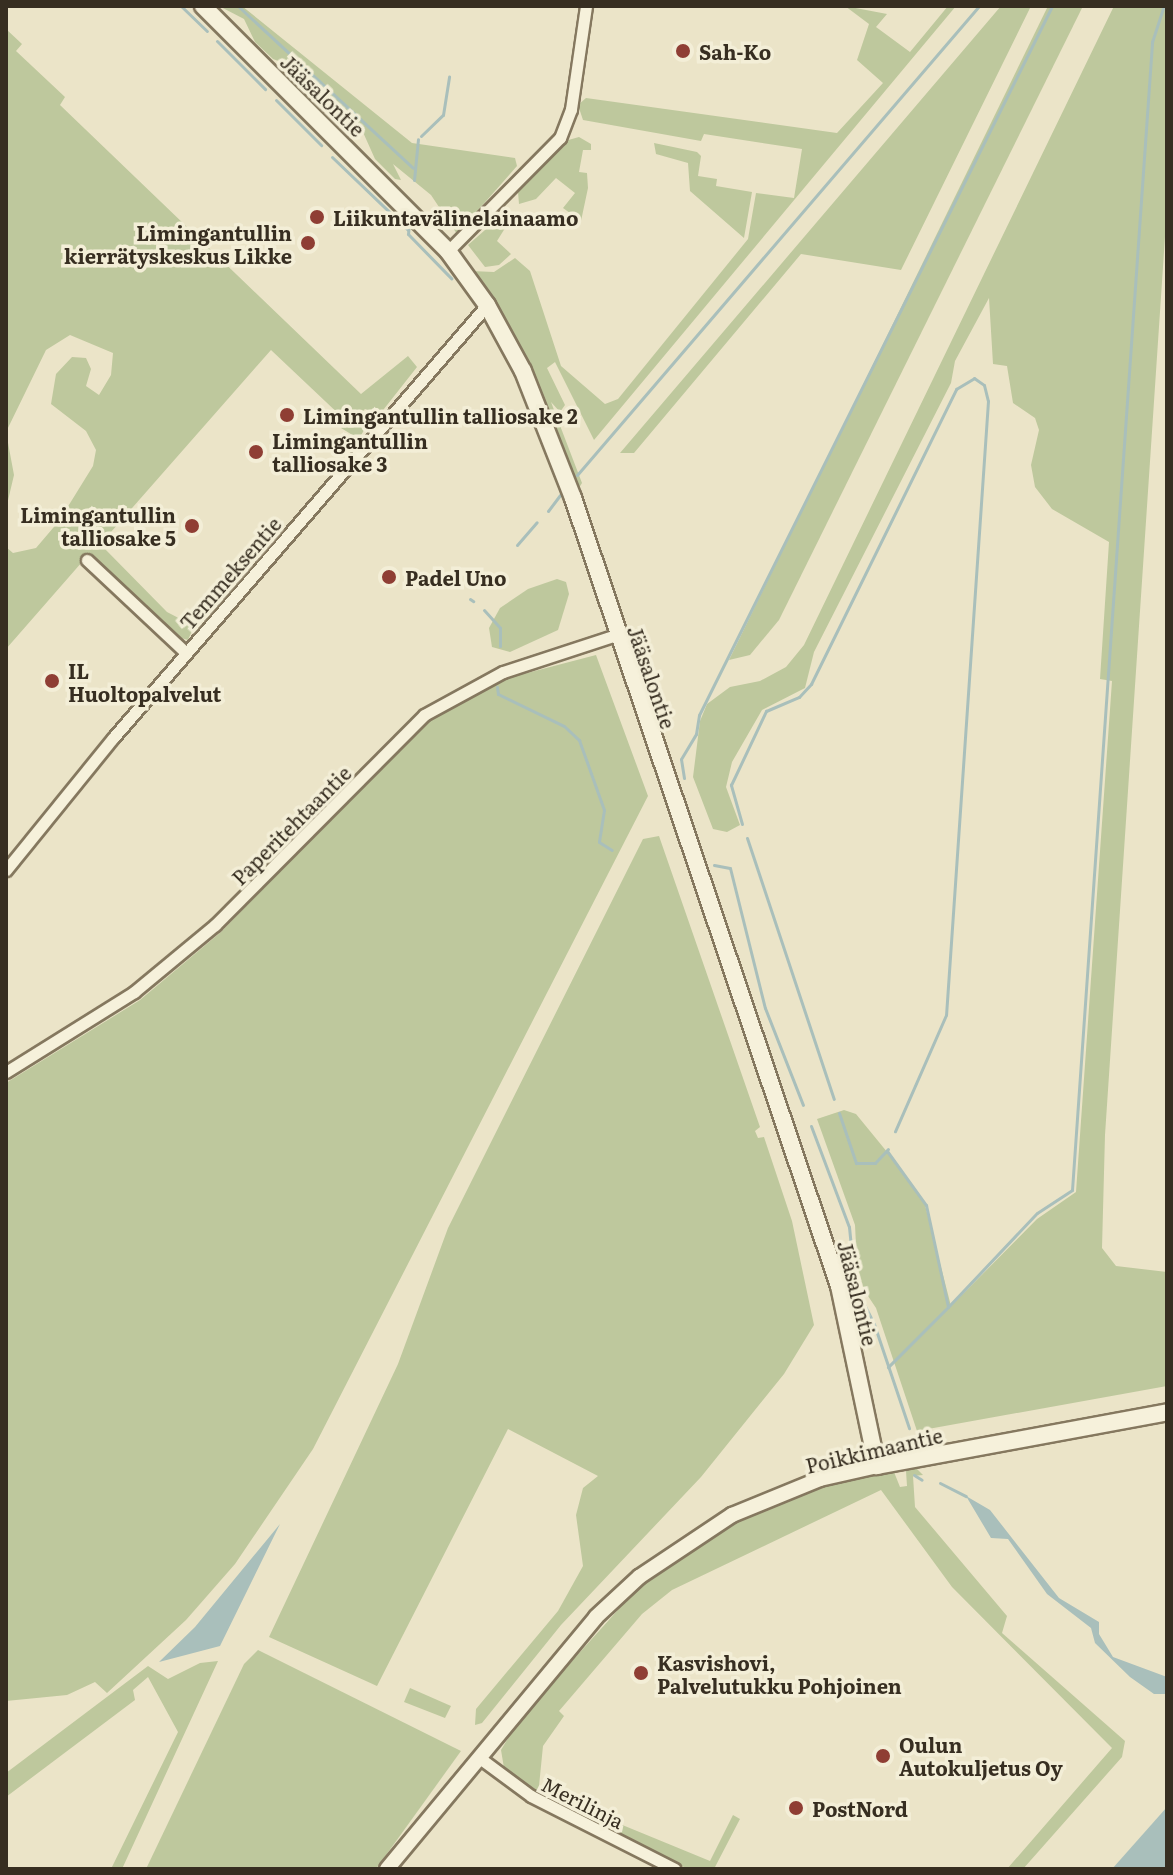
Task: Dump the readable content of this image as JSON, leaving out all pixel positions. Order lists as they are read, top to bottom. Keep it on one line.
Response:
{"streets":{"main road":["Jääsalontie","Poikkimaantie"],"street":["Temmeksentie","Paperitehtaantie","Merilinja"]},"crossings":[["Jääsalontie","Temmeksentie"],["Jääsalontie","Paperitehtaantie"],["Jääsalontie","Poikkimaantie"],["Poikkimaantie","Merilinja"]],"places":["Sah-Ko","Liikuntavälinelainaamo","Limingantullin kierrätyskeskus Likke","Limingantullin talliosake 2","Limingantullin talliosake 3","Limingantullin talliosake 5","Padel Uno","IL Huoltopalvelut","Kasvishovi, Palvelutukku Pohjoinen","Oulun Autokuljetus Oy","PostNord"]}
